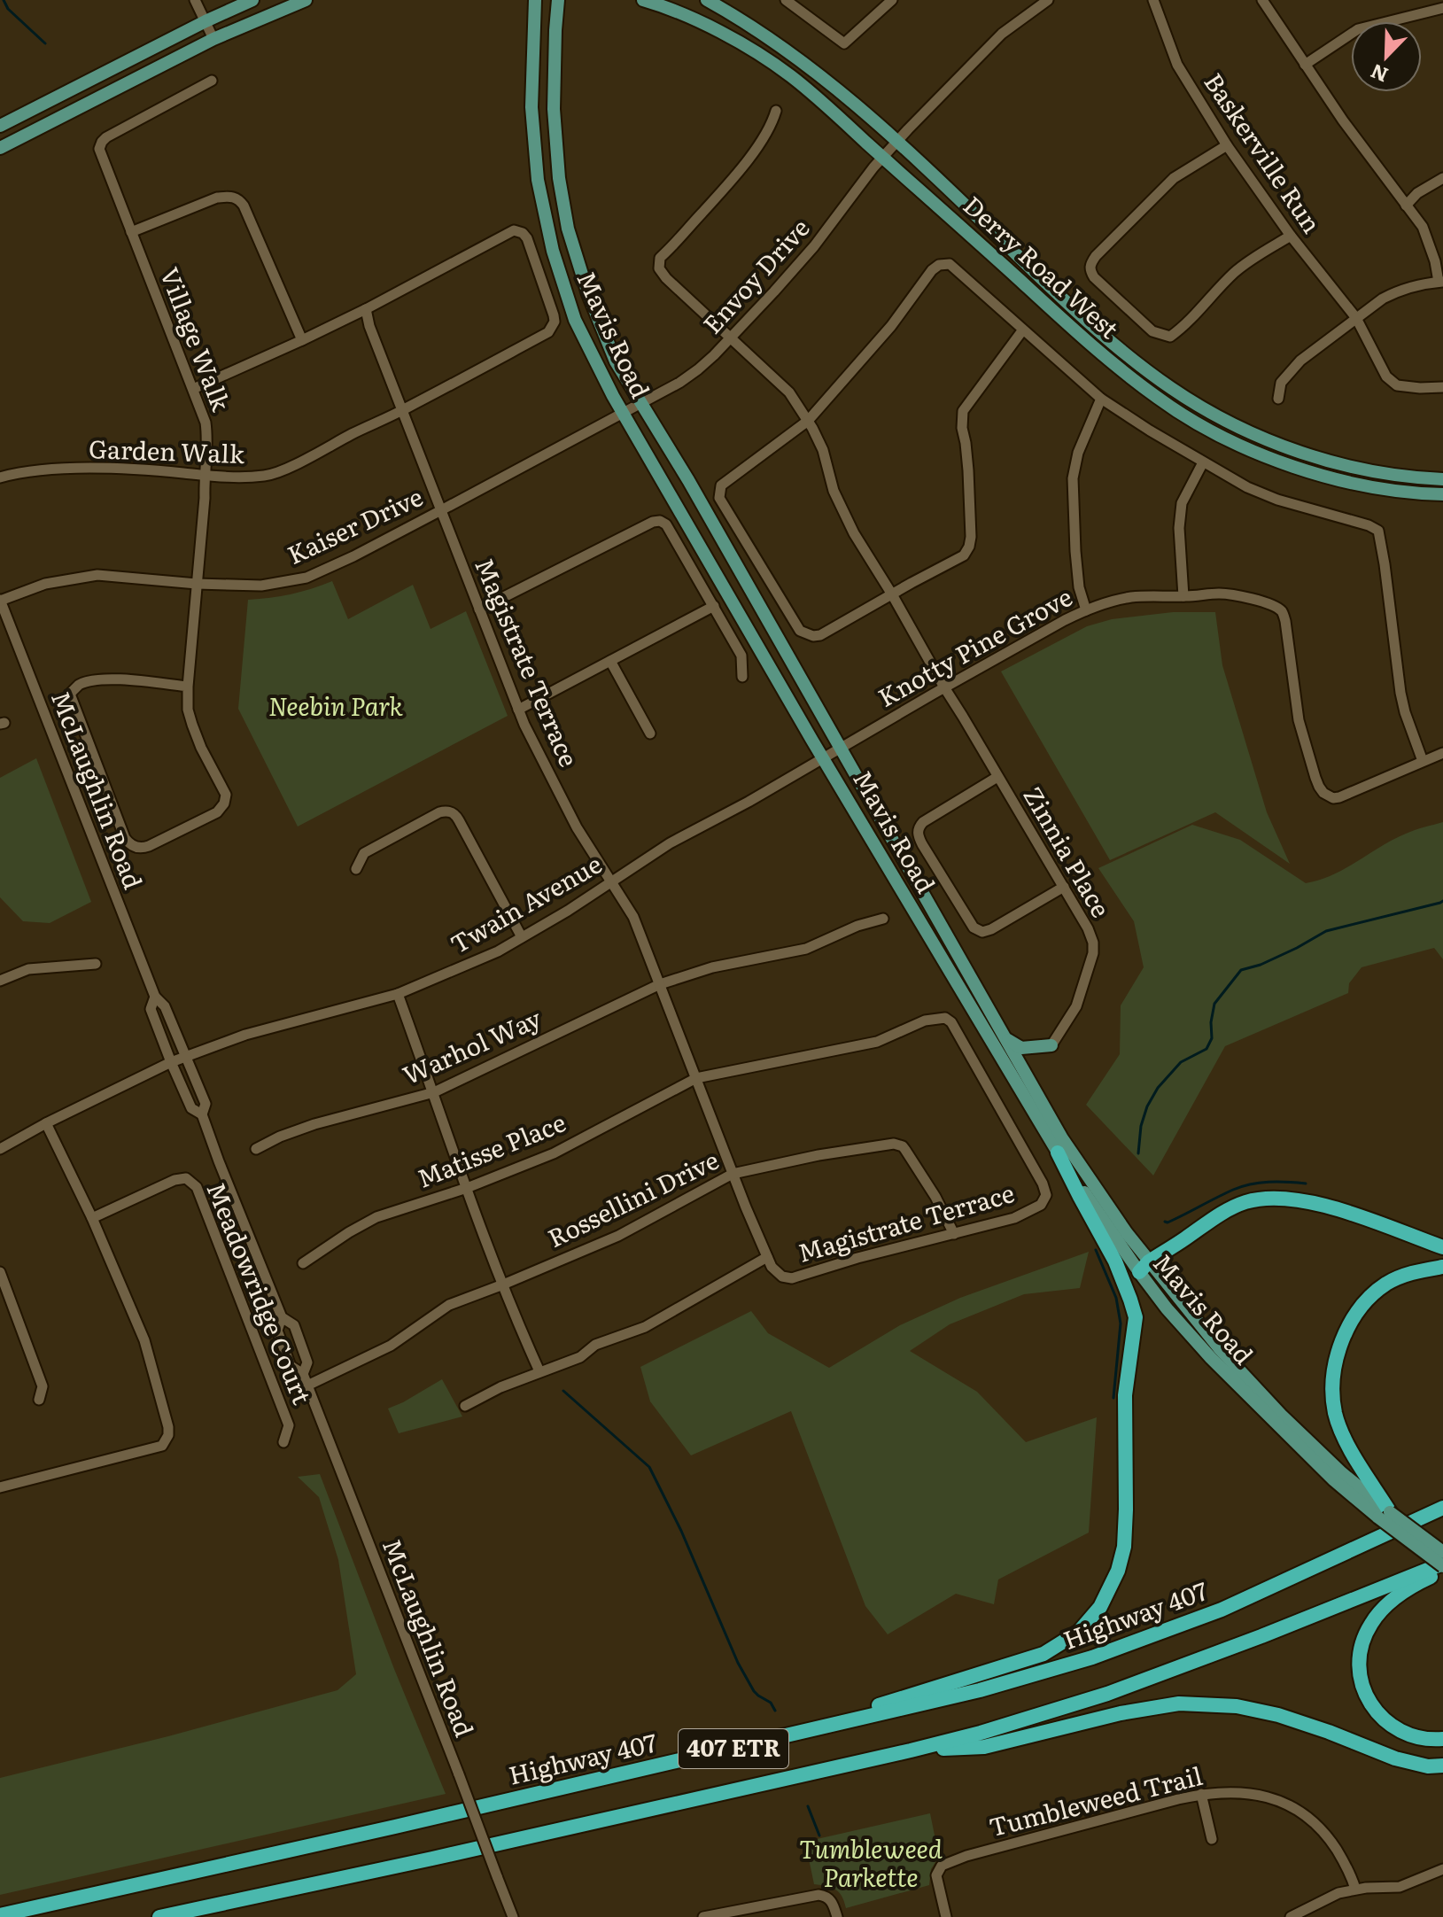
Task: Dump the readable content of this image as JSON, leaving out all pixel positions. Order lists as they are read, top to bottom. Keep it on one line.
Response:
{"streets":{"highway":["Highway 407","407 ETR"],"main road":["Derry Road West","Mavis Road"],"street":["Baskerville Run","Envoy Drive","Village Walk","Garden Walk","Kaiser Drive","Knotty Pine Grove","Magistrate Terrace","McLaughlin Road","Zinnia Place","Twain Avenue","Warhol Way","Matisse Place","Rossellini Drive","Meadowridge Court","Tumbleweed Trail"]},"crossings":[["Derry Road West","Envoy Drive"],["Envoy Drive","Mavis Road"],["Envoy Drive","Kaiser Drive"],["Envoy Drive","Zinnia Place"],["Mavis Road","Kaiser Drive"],["Mavis Road","Knotty Pine Grove"],["Mavis Road","Twain Avenue"],["Mavis Road","407 ETR"],["Village Walk","Garden Walk"],["Village Walk","Kaiser Drive"],["Garden Walk","Magistrate Terrace"],["Kaiser Drive","Magistrate Terrace"],["Kaiser Drive","McLaughlin Road"],["Knotty Pine Grove","Zinnia Place"],["Knotty Pine Grove","Twain Avenue"],["Magistrate Terrace","Twain Avenue"],["Magistrate Terrace","Warhol Way"],["Magistrate Terrace","Matisse Place"],["Magistrate Terrace","Rossellini Drive"],["McLaughlin Road","Twain Avenue"],["McLaughlin Road","Rossellini Drive"]],"parks":["Neebin Park","Tumbleweed Parkette"],"north":"bottom left"}
